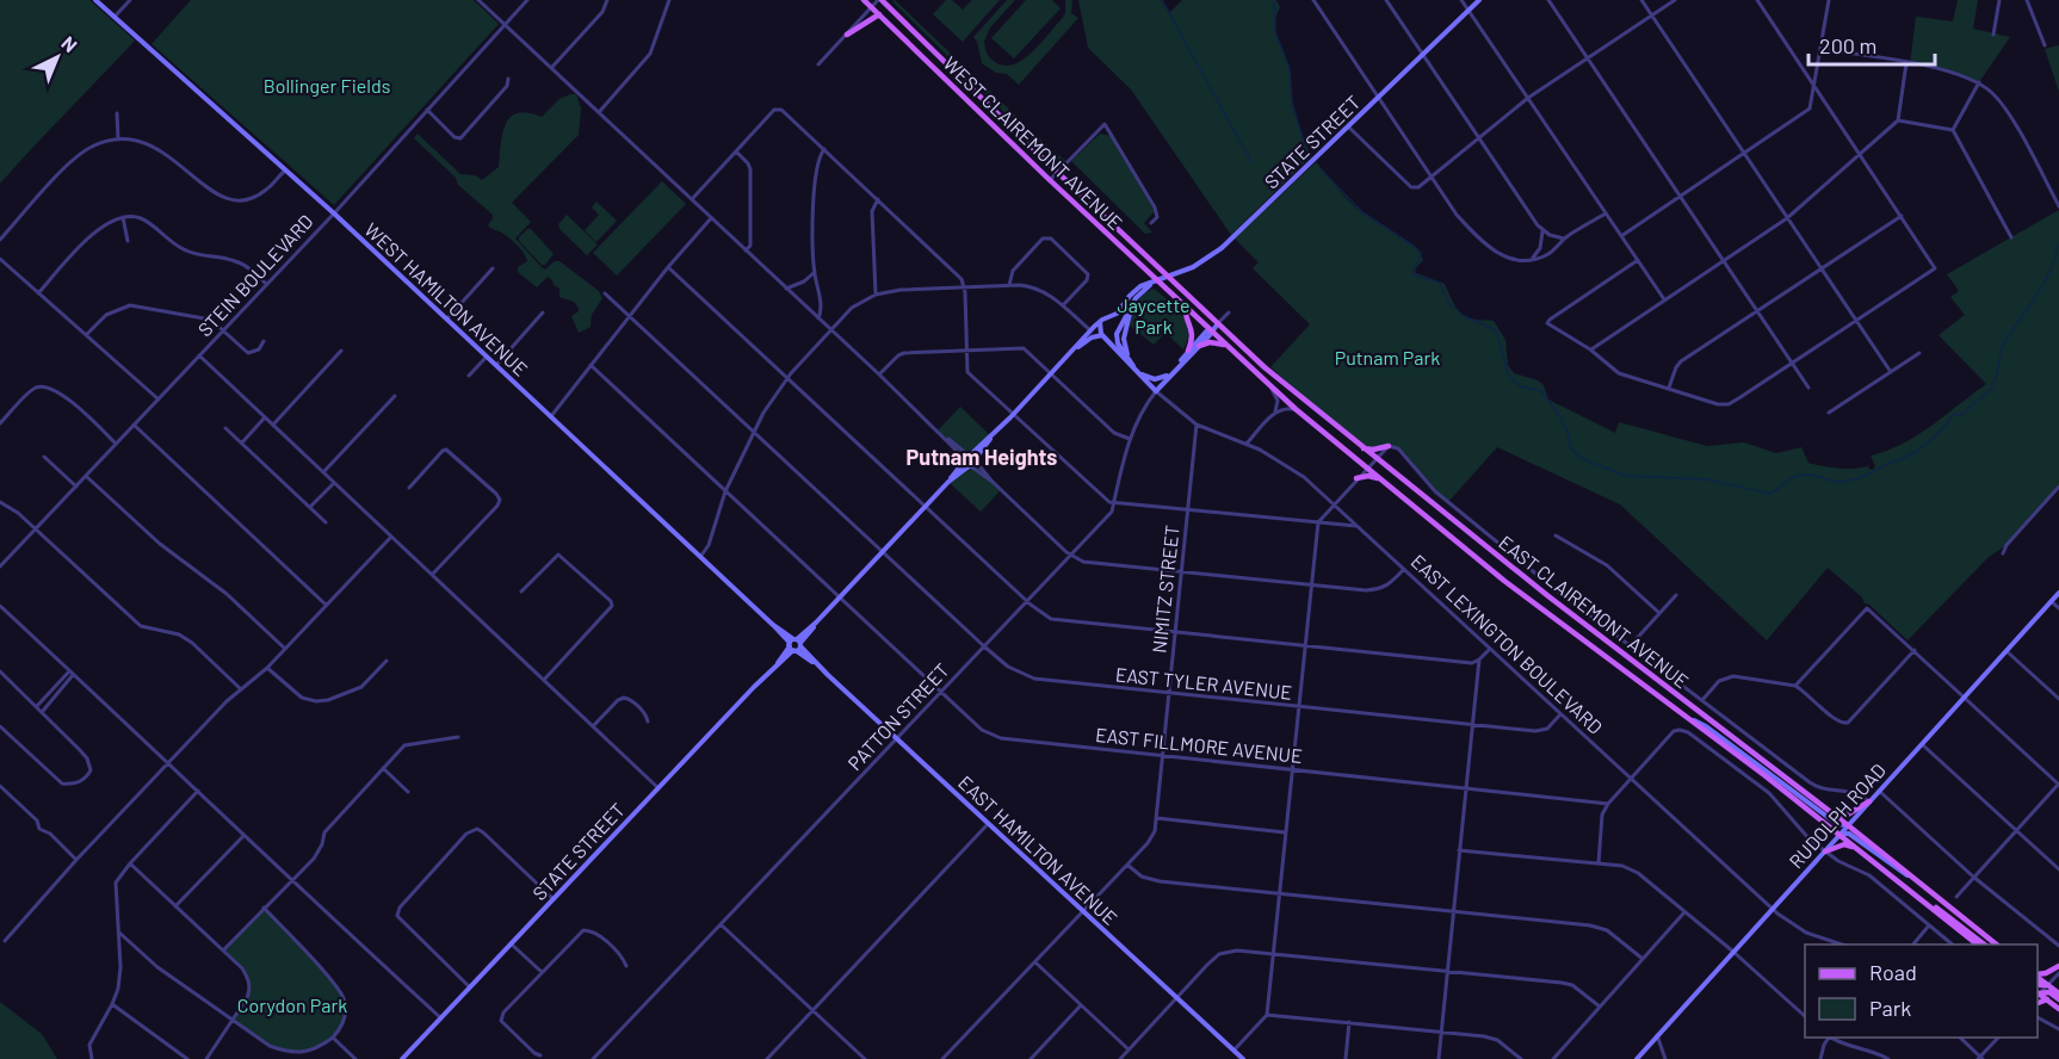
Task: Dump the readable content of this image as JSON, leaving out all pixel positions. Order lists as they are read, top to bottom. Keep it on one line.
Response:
{"streets":{"main road":["WEST CLAIREMONT AVENUE","EAST CLAIREMONT AVENUE"],"street":["STATE STREET","STEIN BOULEVARD","WEST HAMILTON AVENUE","NIMITZ STREET","EAST LEXINGTON BOULEVARD","EAST TYLER AVENUE","PATTON STREET","EAST FILLMORE AVENUE","RUDOLPH ROAD","EAST HAMILTON AVENUE"]},"crossings":[["STATE STREET","WEST HAMILTON AVENUE"],["STATE STREET","EAST LEXINGTON BOULEVARD"],["STATE STREET","EAST TYLER AVENUE"],["STATE STREET","EAST FILLMORE AVENUE"],["STATE STREET","EAST HAMILTON AVENUE"],["WEST CLAIREMONT AVENUE","EAST CLAIREMONT AVENUE"],["STEIN BOULEVARD","WEST HAMILTON AVENUE"],["WEST HAMILTON AVENUE","EAST HAMILTON AVENUE"],["NIMITZ STREET","EAST LEXINGTON BOULEVARD"],["NIMITZ STREET","EAST TYLER AVENUE"],["NIMITZ STREET","EAST FILLMORE AVENUE"],["NIMITZ STREET","EAST HAMILTON AVENUE"],["EAST CLAIREMONT AVENUE","PATTON STREET"],["EAST CLAIREMONT AVENUE","RUDOLPH ROAD"],["EAST LEXINGTON BOULEVARD","EAST TYLER AVENUE"],["EAST LEXINGTON BOULEVARD","PATTON STREET"],["EAST LEXINGTON BOULEVARD","RUDOLPH ROAD"],["EAST TYLER AVENUE","PATTON STREET"],["PATTON STREET","EAST FILLMORE AVENUE"],["PATTON STREET","EAST HAMILTON AVENUE"]],"districts":["Putnam Heights"],"parks":["Bollinger Fields","Jaycette Park","Putnam Park","Corydon Park"],"legend":["Road","Park"],"scale_bar":"200 m","north":"top right"}
